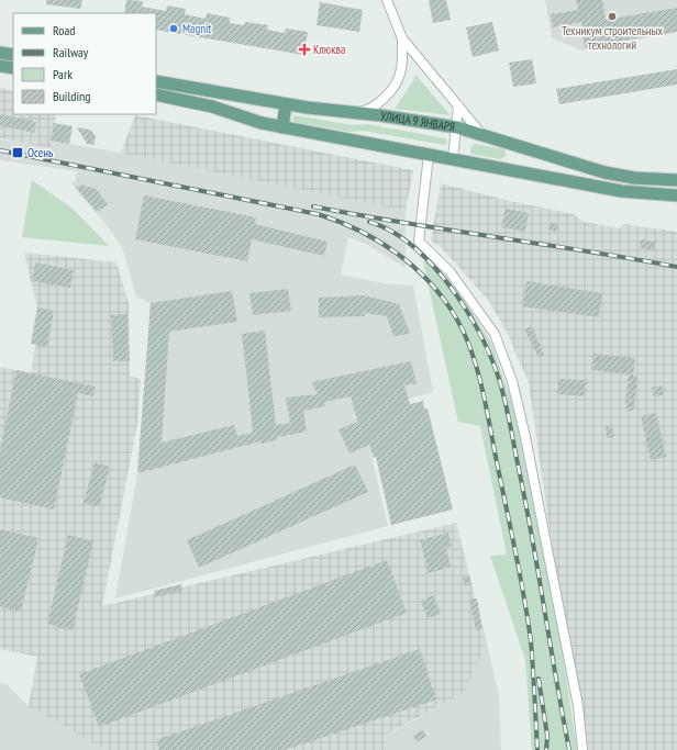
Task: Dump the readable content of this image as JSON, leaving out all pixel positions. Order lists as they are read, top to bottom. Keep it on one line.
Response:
{"streets":{"main road":["УЛИЦА 9 ЯНВАРЯ"]},"places":{"other":["Техникум строительных технологий","Magnit"],"health":["Клюква"],"transit":["Осень"]},"legend":["Road","Railway","Park","Building"]}
